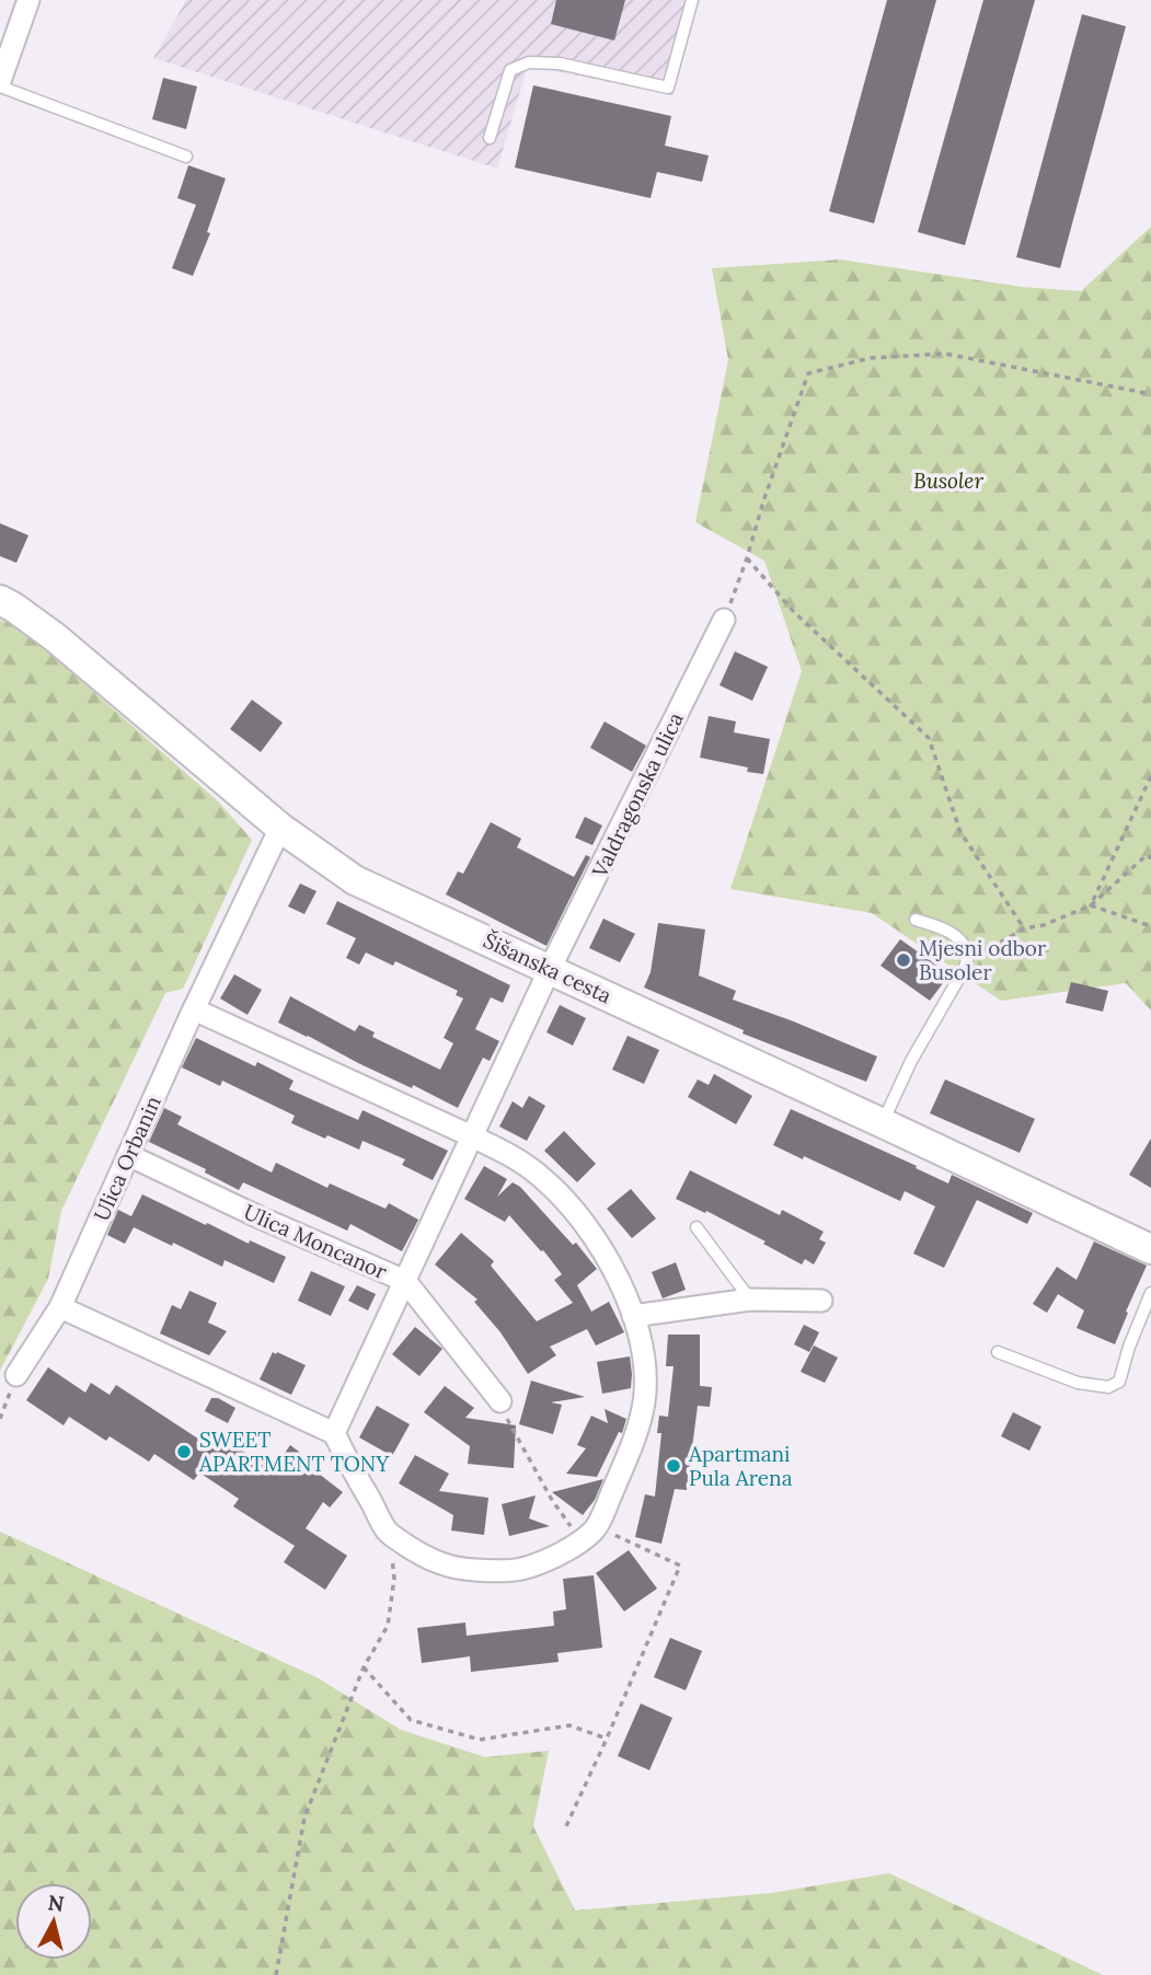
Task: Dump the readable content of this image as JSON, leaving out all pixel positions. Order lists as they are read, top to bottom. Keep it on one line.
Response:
{"streets":{"main road":["Šišanska cesta"],"street":["Valdragonska ulica","Ulica Orbanin","Ulica Moncanor"]},"crossings":[["Valdragonska ulica","Šišanska cesta"],["Šišanska cesta","Ulica Orbanin"],["Ulica Orbanin","Ulica Moncanor"]],"parks":["Busoler"],"places":["Mjesni odbor Busoler","SWEET APARTMENT TONY","Apartmani Pula Arena"],"north":"top"}
